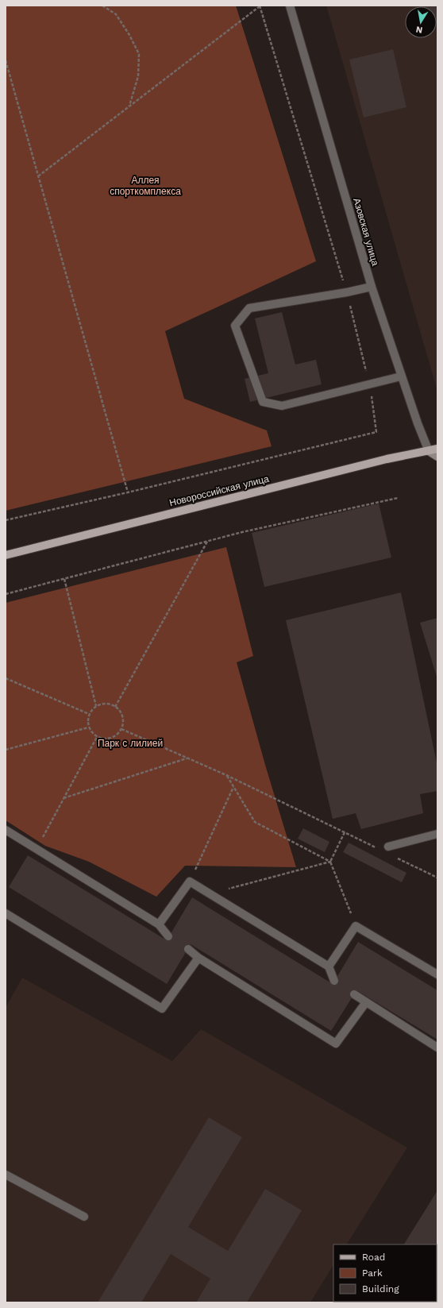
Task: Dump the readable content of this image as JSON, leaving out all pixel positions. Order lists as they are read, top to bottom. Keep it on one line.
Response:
{"streets":{"main road":["Новороссийская улица"],"street":["Азовская улица"]},"crossings":[["Азовская улица","Новороссийская улица"]],"parks":["Аллея спорткомплекса","Парк с лилией"],"legend":["Road","Park","Building"],"north":"bottom"}
